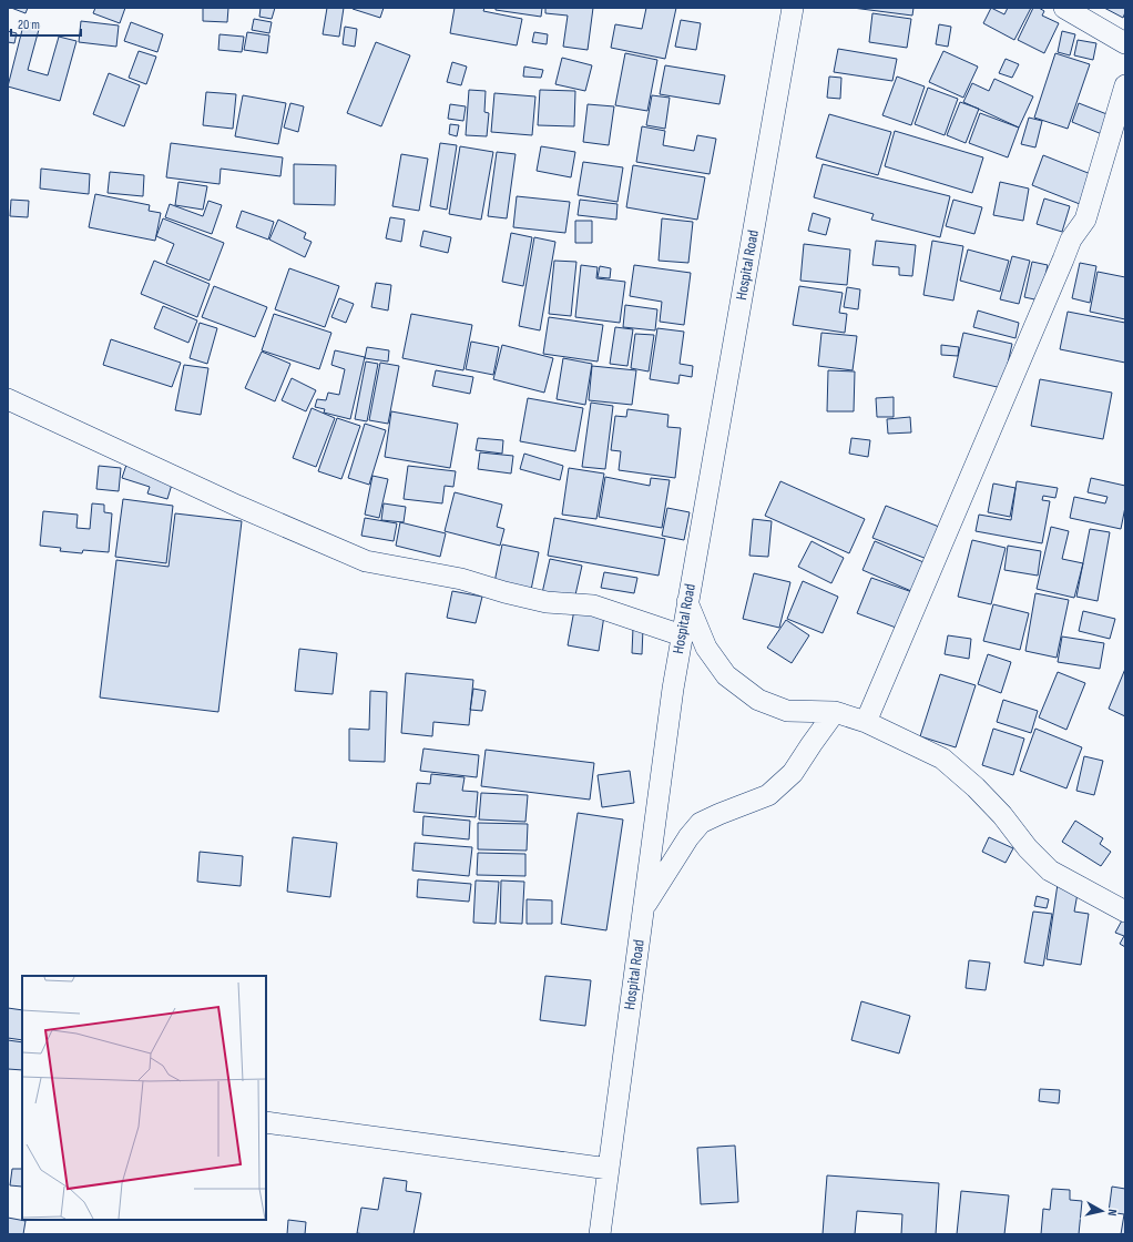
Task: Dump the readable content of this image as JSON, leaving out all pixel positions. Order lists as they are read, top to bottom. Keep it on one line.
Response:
{"streets":{"street":["Hospital Road"]},"scale_bar":"20 m","north":"right"}
